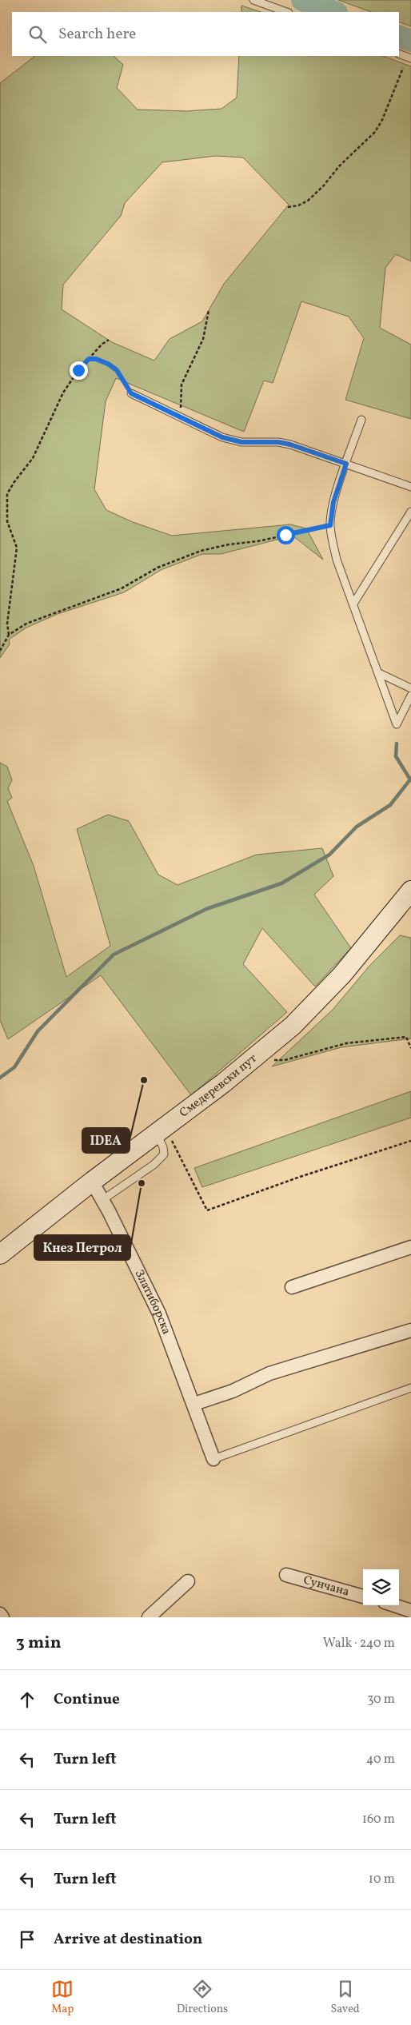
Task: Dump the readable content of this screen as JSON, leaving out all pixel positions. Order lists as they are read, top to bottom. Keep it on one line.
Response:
{"streets":{"main road":["Смедеревски пут"],"street":["Златиборска","Сунчана"]},"crossings":[["Смедеревски пут","Златиборска"]],"places":["IDEA","Кнез Петрол"],"page":{"search":"Search here","heading":["3 min","Walk · 240 m"],"list":[["Continue","30 m"],["Turn left","40 m"],["Turn left","160 m"],["Turn left","10 m"],"Arrive at destination"],"nav":["Map","Directions","Saved"]}}
